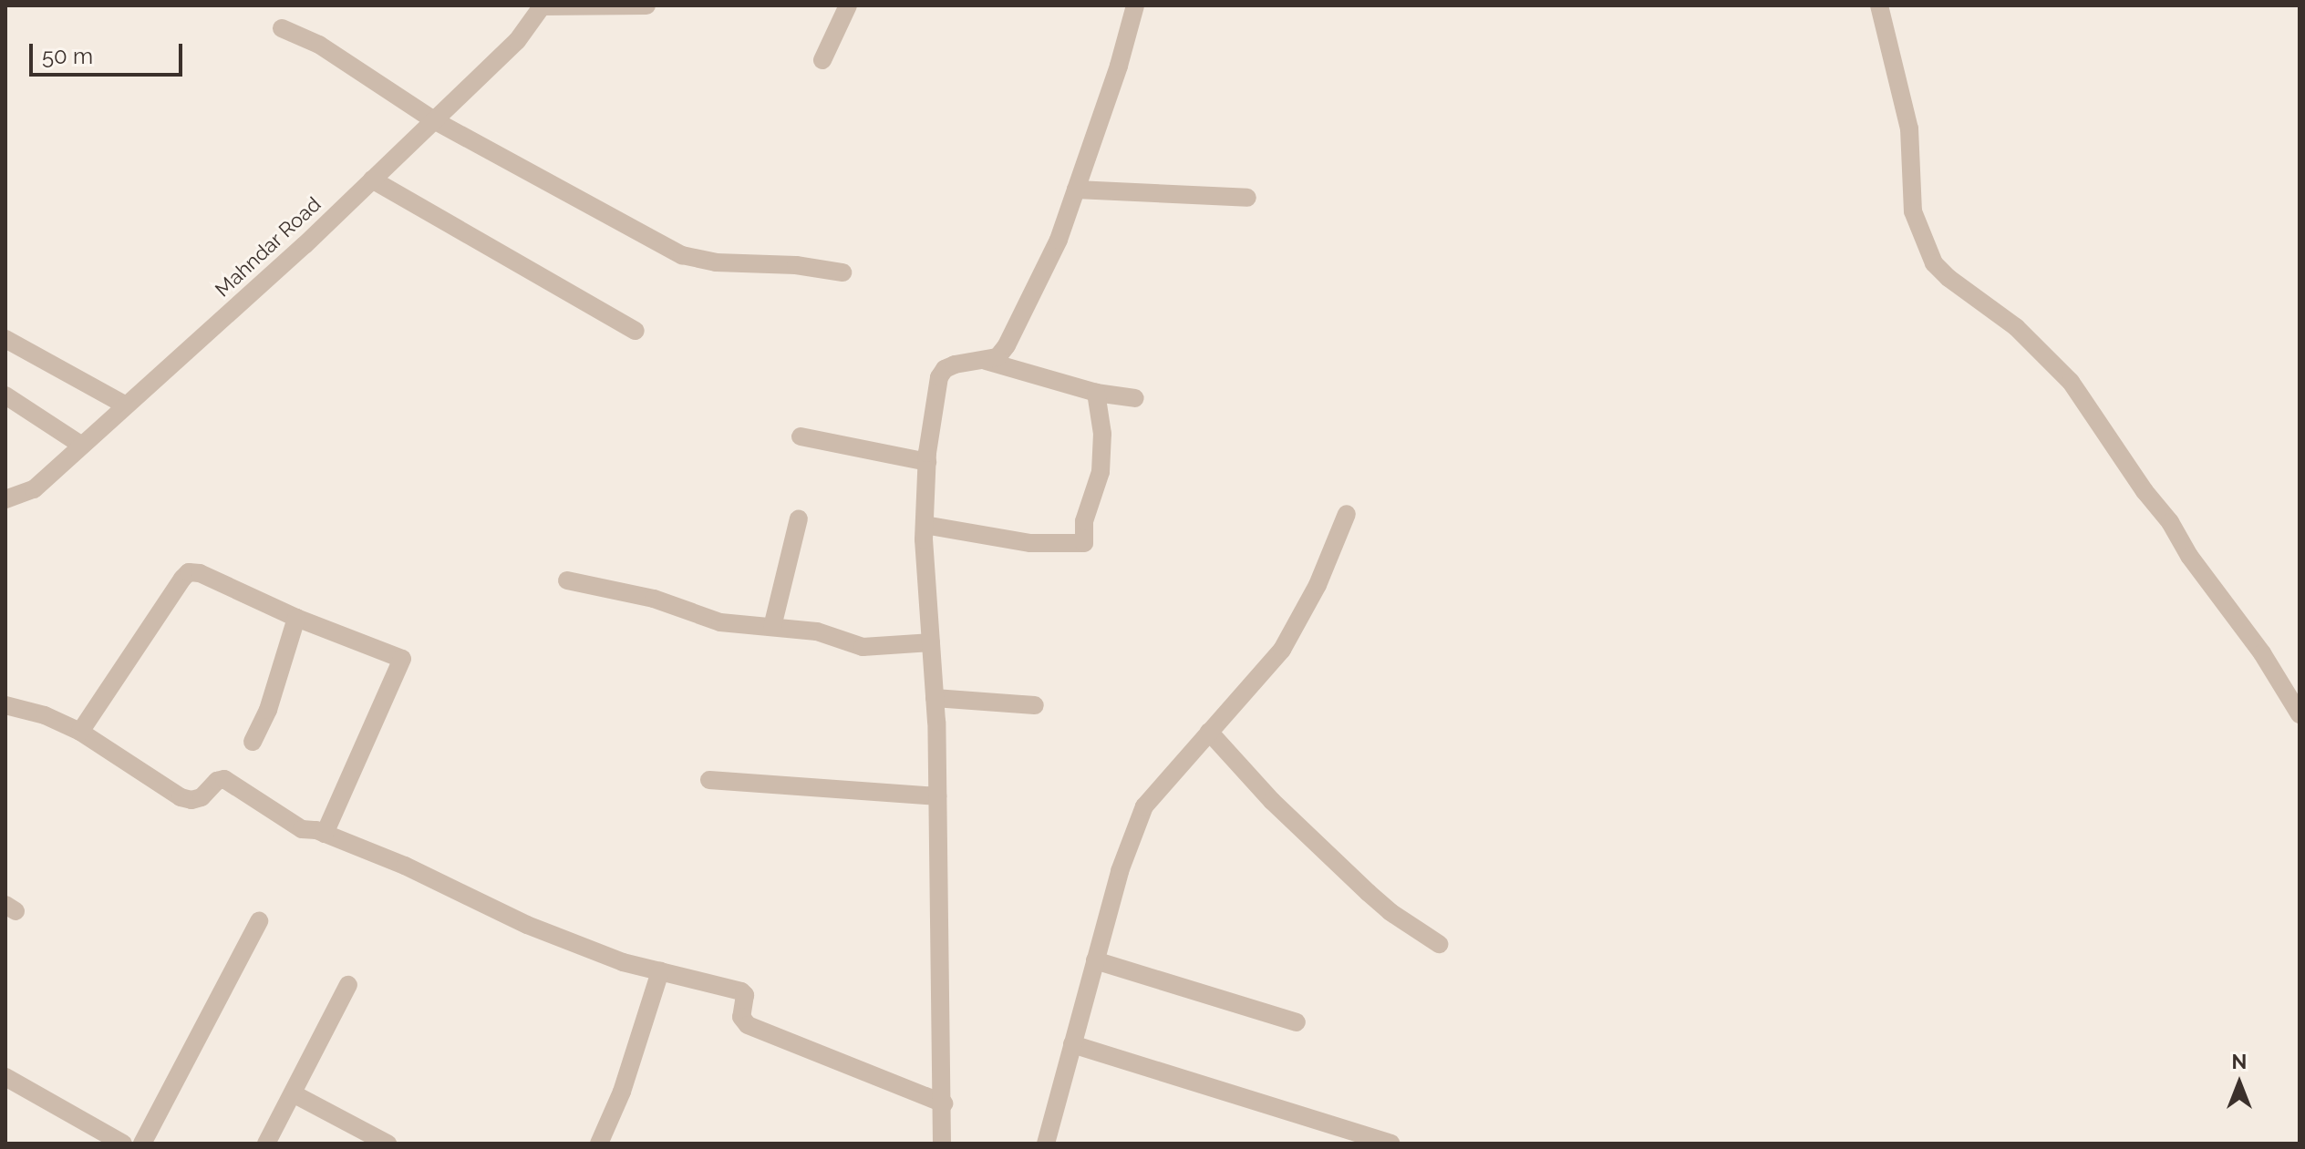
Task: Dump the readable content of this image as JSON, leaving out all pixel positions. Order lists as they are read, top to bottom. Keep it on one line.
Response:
{"streets":{"street":["Mahndar Road"]},"scale_bar":"50 m","north":"top"}
